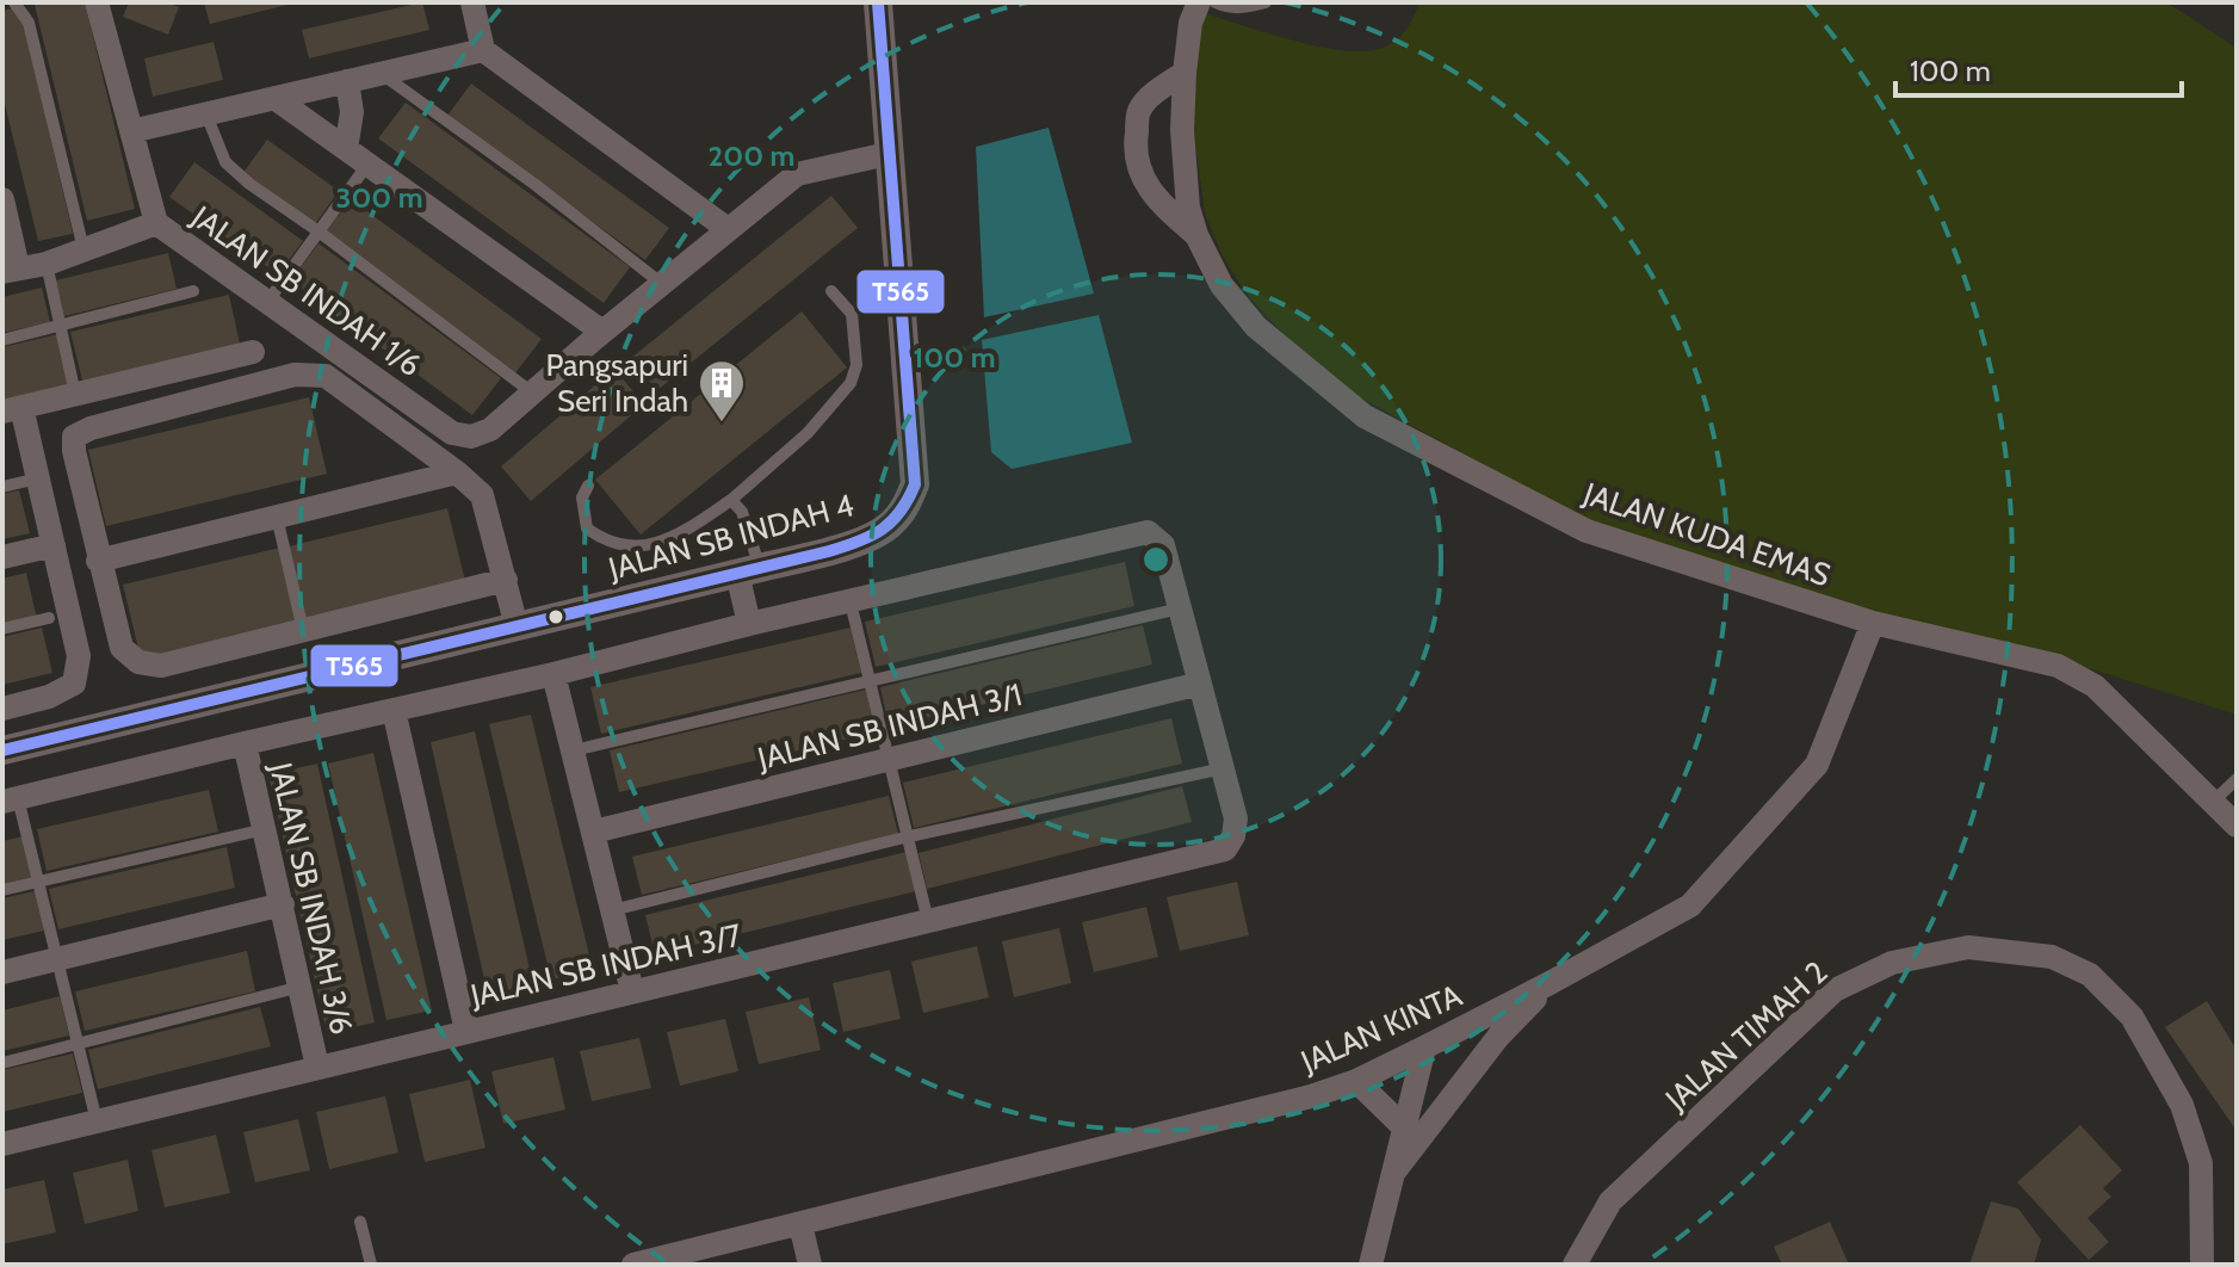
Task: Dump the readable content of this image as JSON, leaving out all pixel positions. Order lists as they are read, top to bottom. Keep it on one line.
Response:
{"streets":{"street":["JALAN SB INDAH 1/6","JALAN KUDA EMAS","JALAN SB INDAH 4","JALAN SB INDAH 3/1","JALAN SB INDAH 3/6","JALAN SB INDAH 3/7","JALAN KINTA","JALAN TIMAH 2"]},"crossings":[["JALAN KUDA EMAS","JALAN KINTA"],["JALAN SB INDAH 3/6","JALAN SB INDAH 3/7"]],"places":{"building":["Pangsapuri Seri Indah"]},"lines":["transit line T565"],"scale_bar":"100 m","rings":["200 m","300 m","100 m"]}
